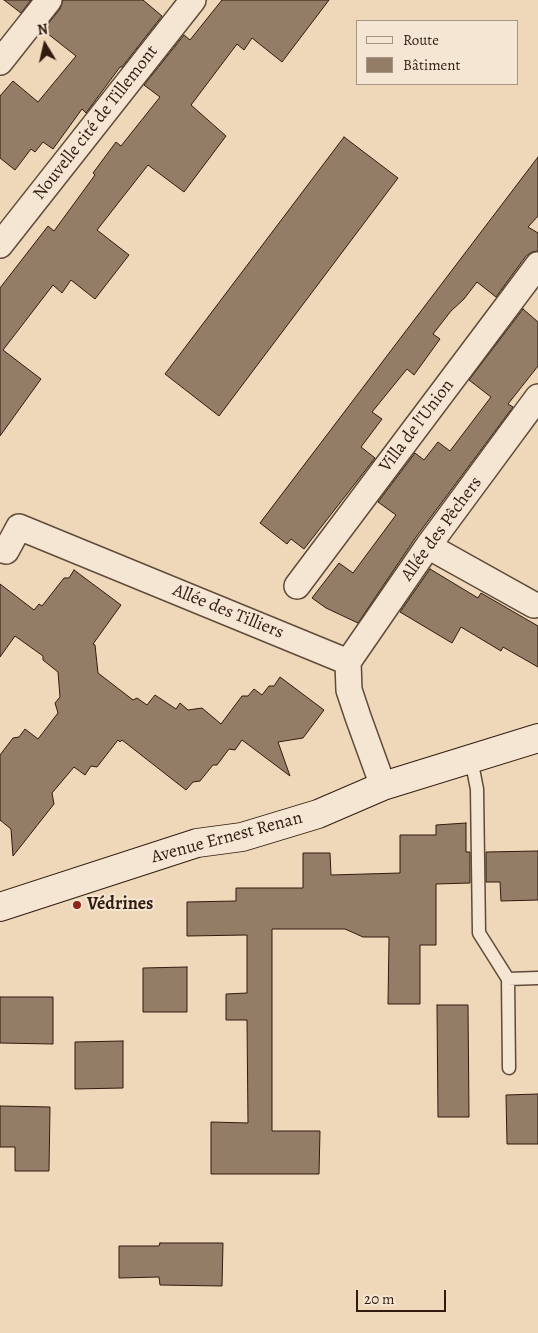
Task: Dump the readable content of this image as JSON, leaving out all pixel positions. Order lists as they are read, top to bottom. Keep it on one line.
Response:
{"streets":{"street":["Nouvelle cité de Tillemont","Villa de l'Union","Allée des Pêchers","Allée des Tilliers","Avenue Ernest Renan"]},"crossings":[["Allée des Pêchers","Allée des Tilliers"]],"places":["Védrines"],"legend":["Route","Bâtiment"],"scale_bar":"20 m","north":"top"}
